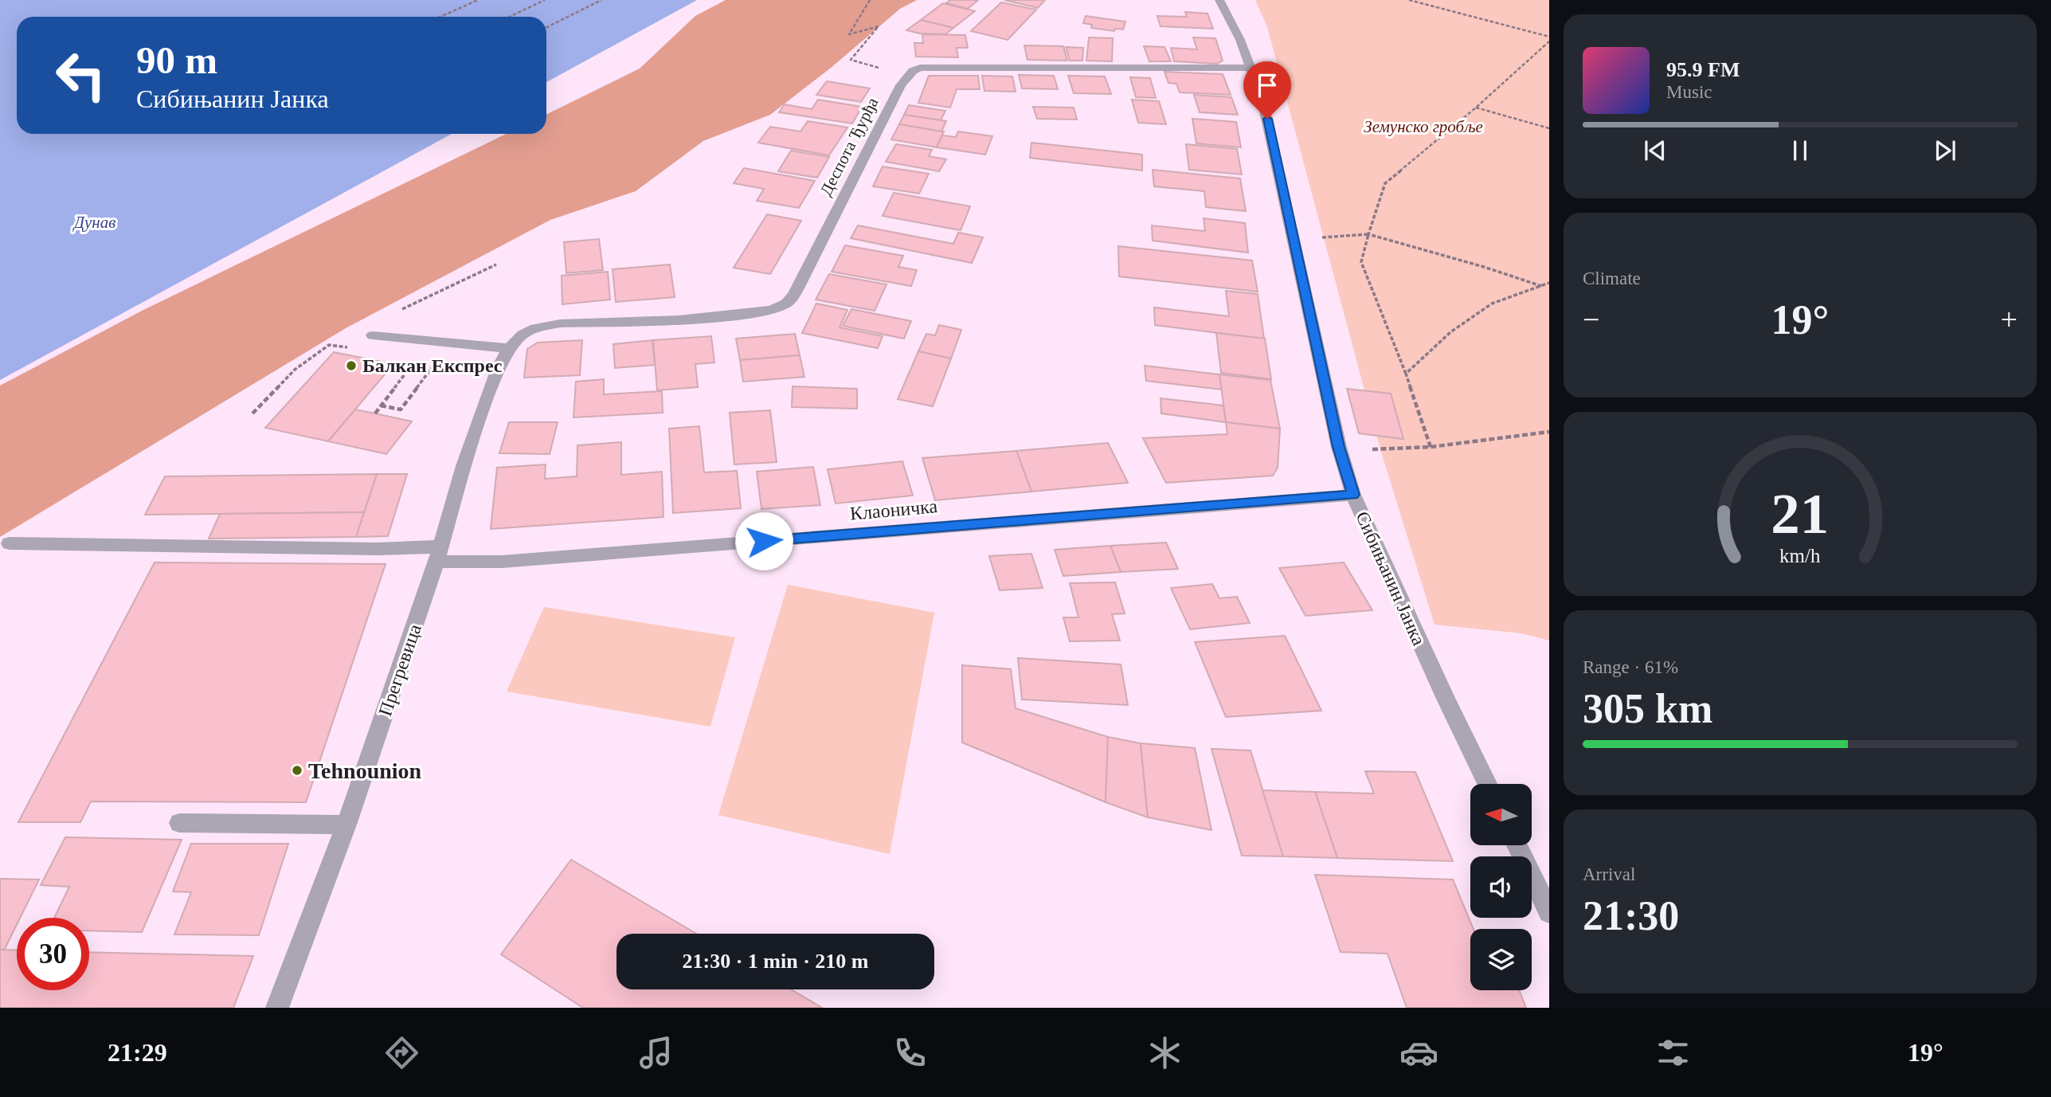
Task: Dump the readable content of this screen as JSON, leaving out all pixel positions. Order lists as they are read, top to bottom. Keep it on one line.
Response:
{"streets":{"street":["Деспота Ђурђа","Клаоничка","Сибињанин Јанка","Прегревица"]},"crossings":[["Деспота Ђурђа","Сибињанин Јанка"],["Деспота Ђурђа","Прегревица"],["Клаоничка","Сибињанин Јанка"],["Клаоничка","Прегревица"]],"water":["Дунав"],"parks":["Земунско гробље"],"places":["Балкан Експрес","Tehnounion"],"north":"left","page":{"turn":["90 m","Сибињанин Јанка"],"song":["95.9 FM","Music"],"tile":["Climate",["Range · 61%","305 km"],["Arrival","21:30"]],"heat":["−","19°","+"],"limit":"30","trip":"21:30 · 1 min · 210 m","tabs":["21:29","19°"],"gauge":["21","km/h"]}}
